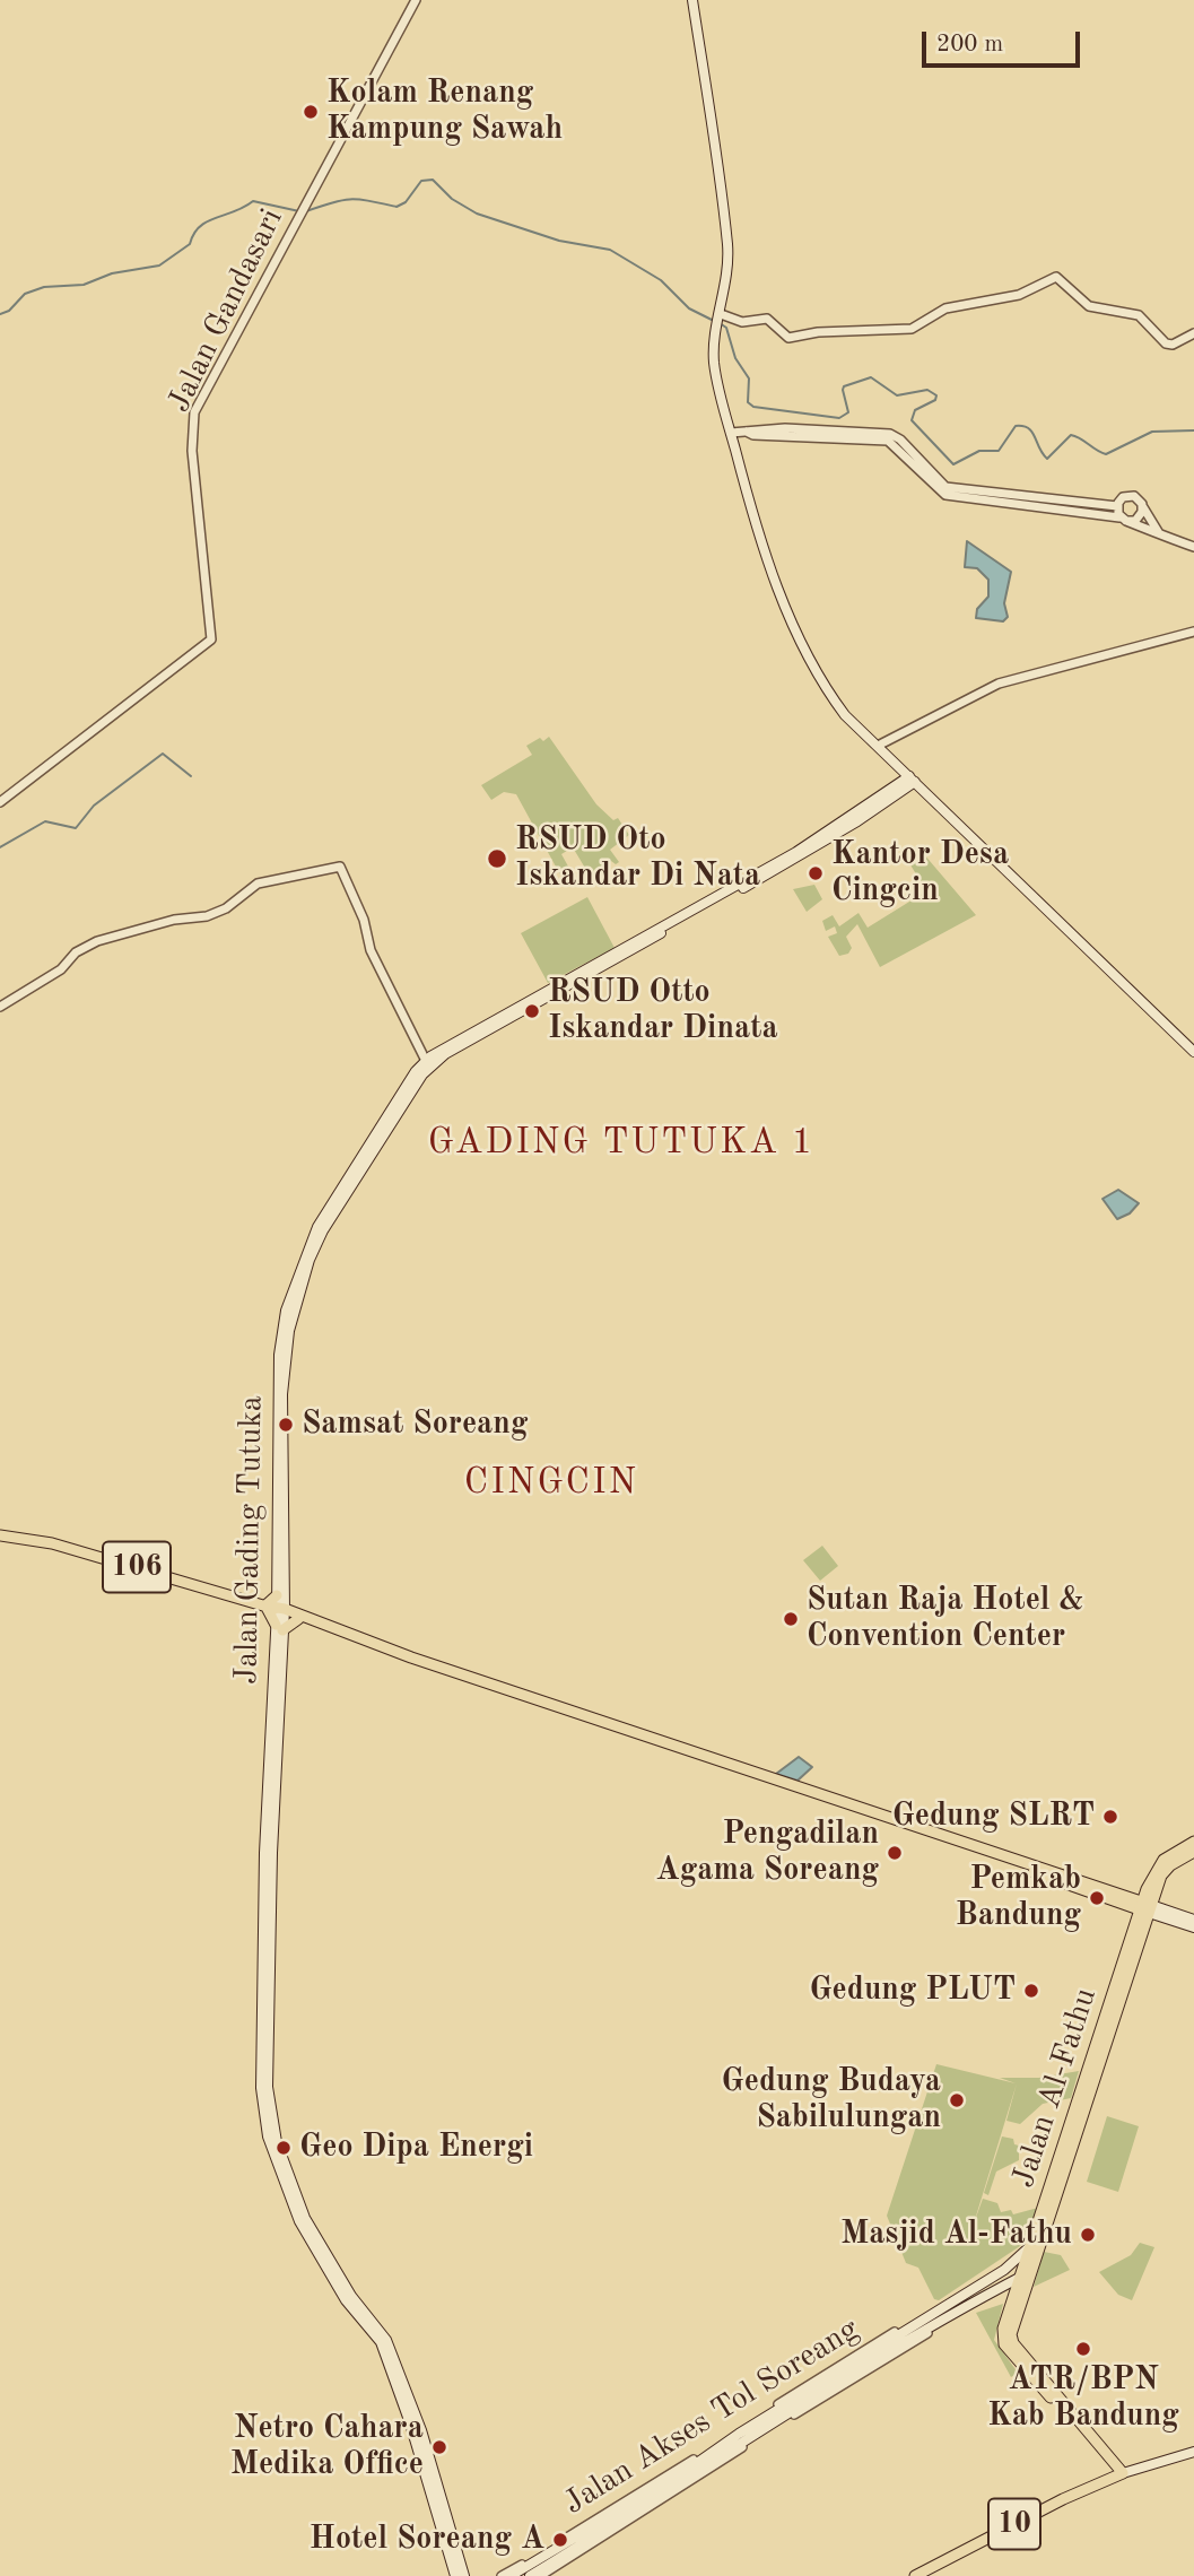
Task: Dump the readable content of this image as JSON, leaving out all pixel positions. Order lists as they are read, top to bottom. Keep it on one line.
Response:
{"streets":{"main road":["Jalan Gading Tutuka","106","Jalan Al-Fathu","Jalan Akses Tol Soreang","10"],"street":["Jalan Gandasari"]},"crossings":[["Jalan Gading Tutuka","106"],["106","Jalan Al-Fathu"],["Jalan Al-Fathu","Jalan Akses Tol Soreang"],["Jalan Al-Fathu","10"]],"districts":["GADING TUTUKA 1","CINGCIN"],"places":["Kolam Renang Kampung Sawah","RSUD Oto Iskandar Di Nata","Kantor Desa Cingcin","RSUD Otto Iskandar Dinata","Samsat Soreang","Sutan Raja Hotel & Convention Center","Gedung SLRT","Pengadilan Agama Soreang","Pemkab Bandung","Gedung PLUT","Gedung Budaya Sabilulungan","Geo Dipa Energi","Masjid Al-Fathu","ATR/BPN Kab Bandung","Netro Cahara Medika Office","Hotel Soreang A"],"scale_bar":"200 m"}
